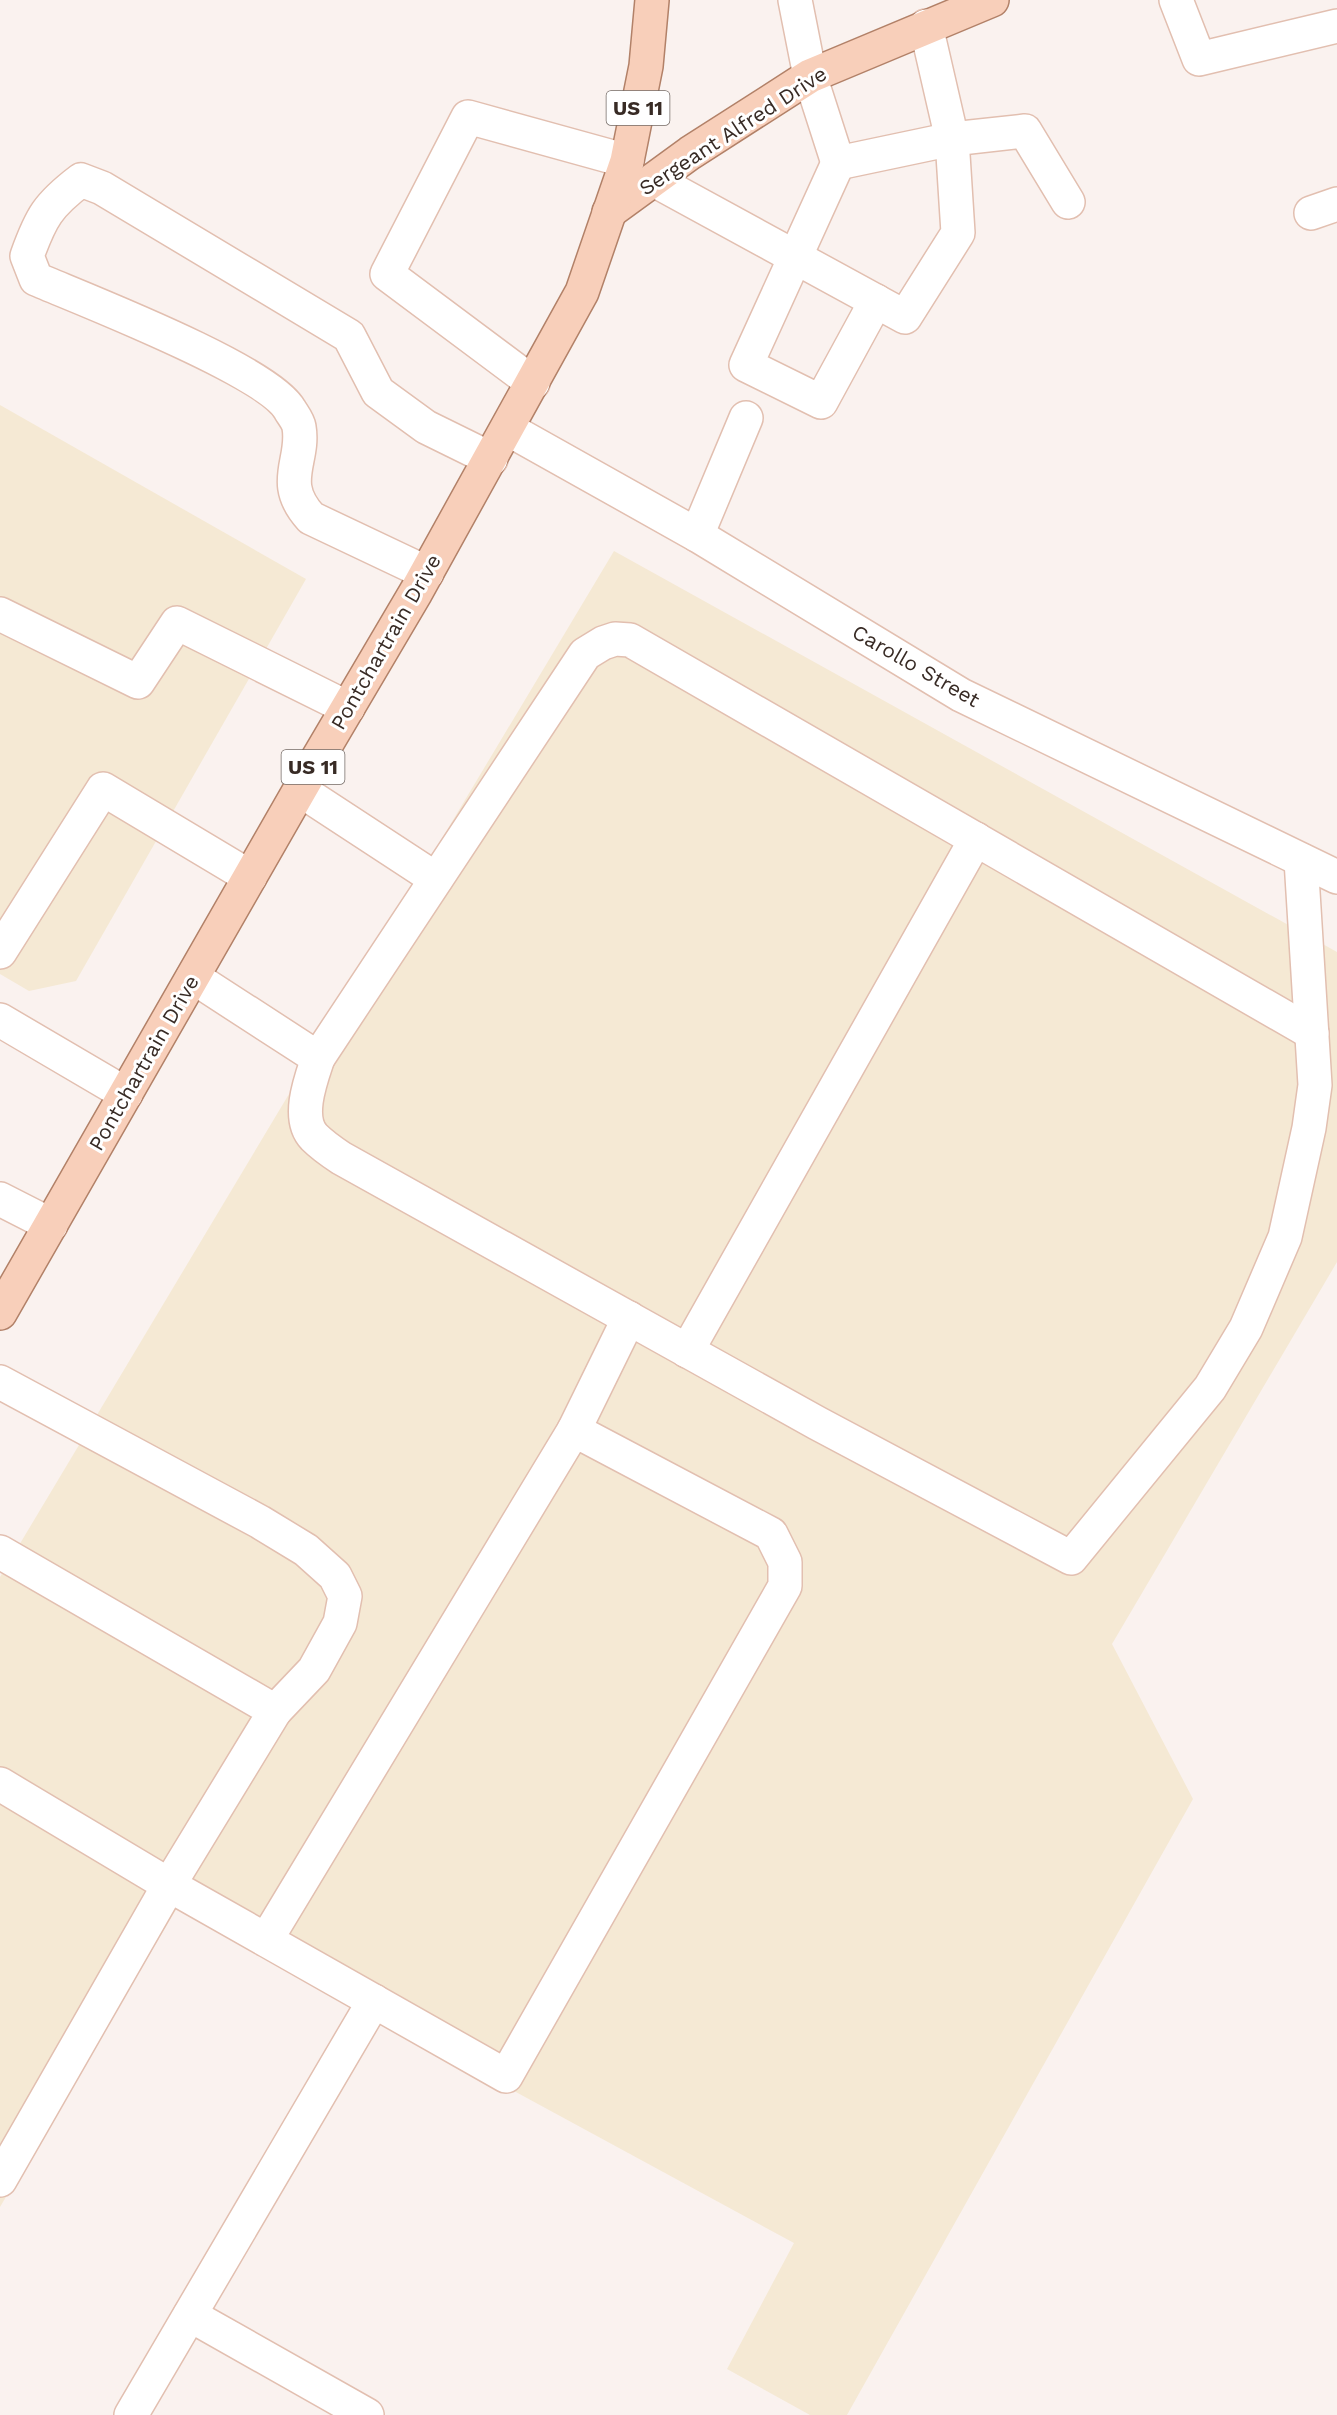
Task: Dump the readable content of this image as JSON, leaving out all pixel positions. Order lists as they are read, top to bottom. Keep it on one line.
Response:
{"streets":{"main road":["US 11","Sergeant Alfred Drive","Pontchartrain Drive"],"street":["Carollo Street"]},"crossings":[["Sergeant Alfred Drive","Pontchartrain Drive"],["Pontchartrain Drive","Carollo Street"]]}
